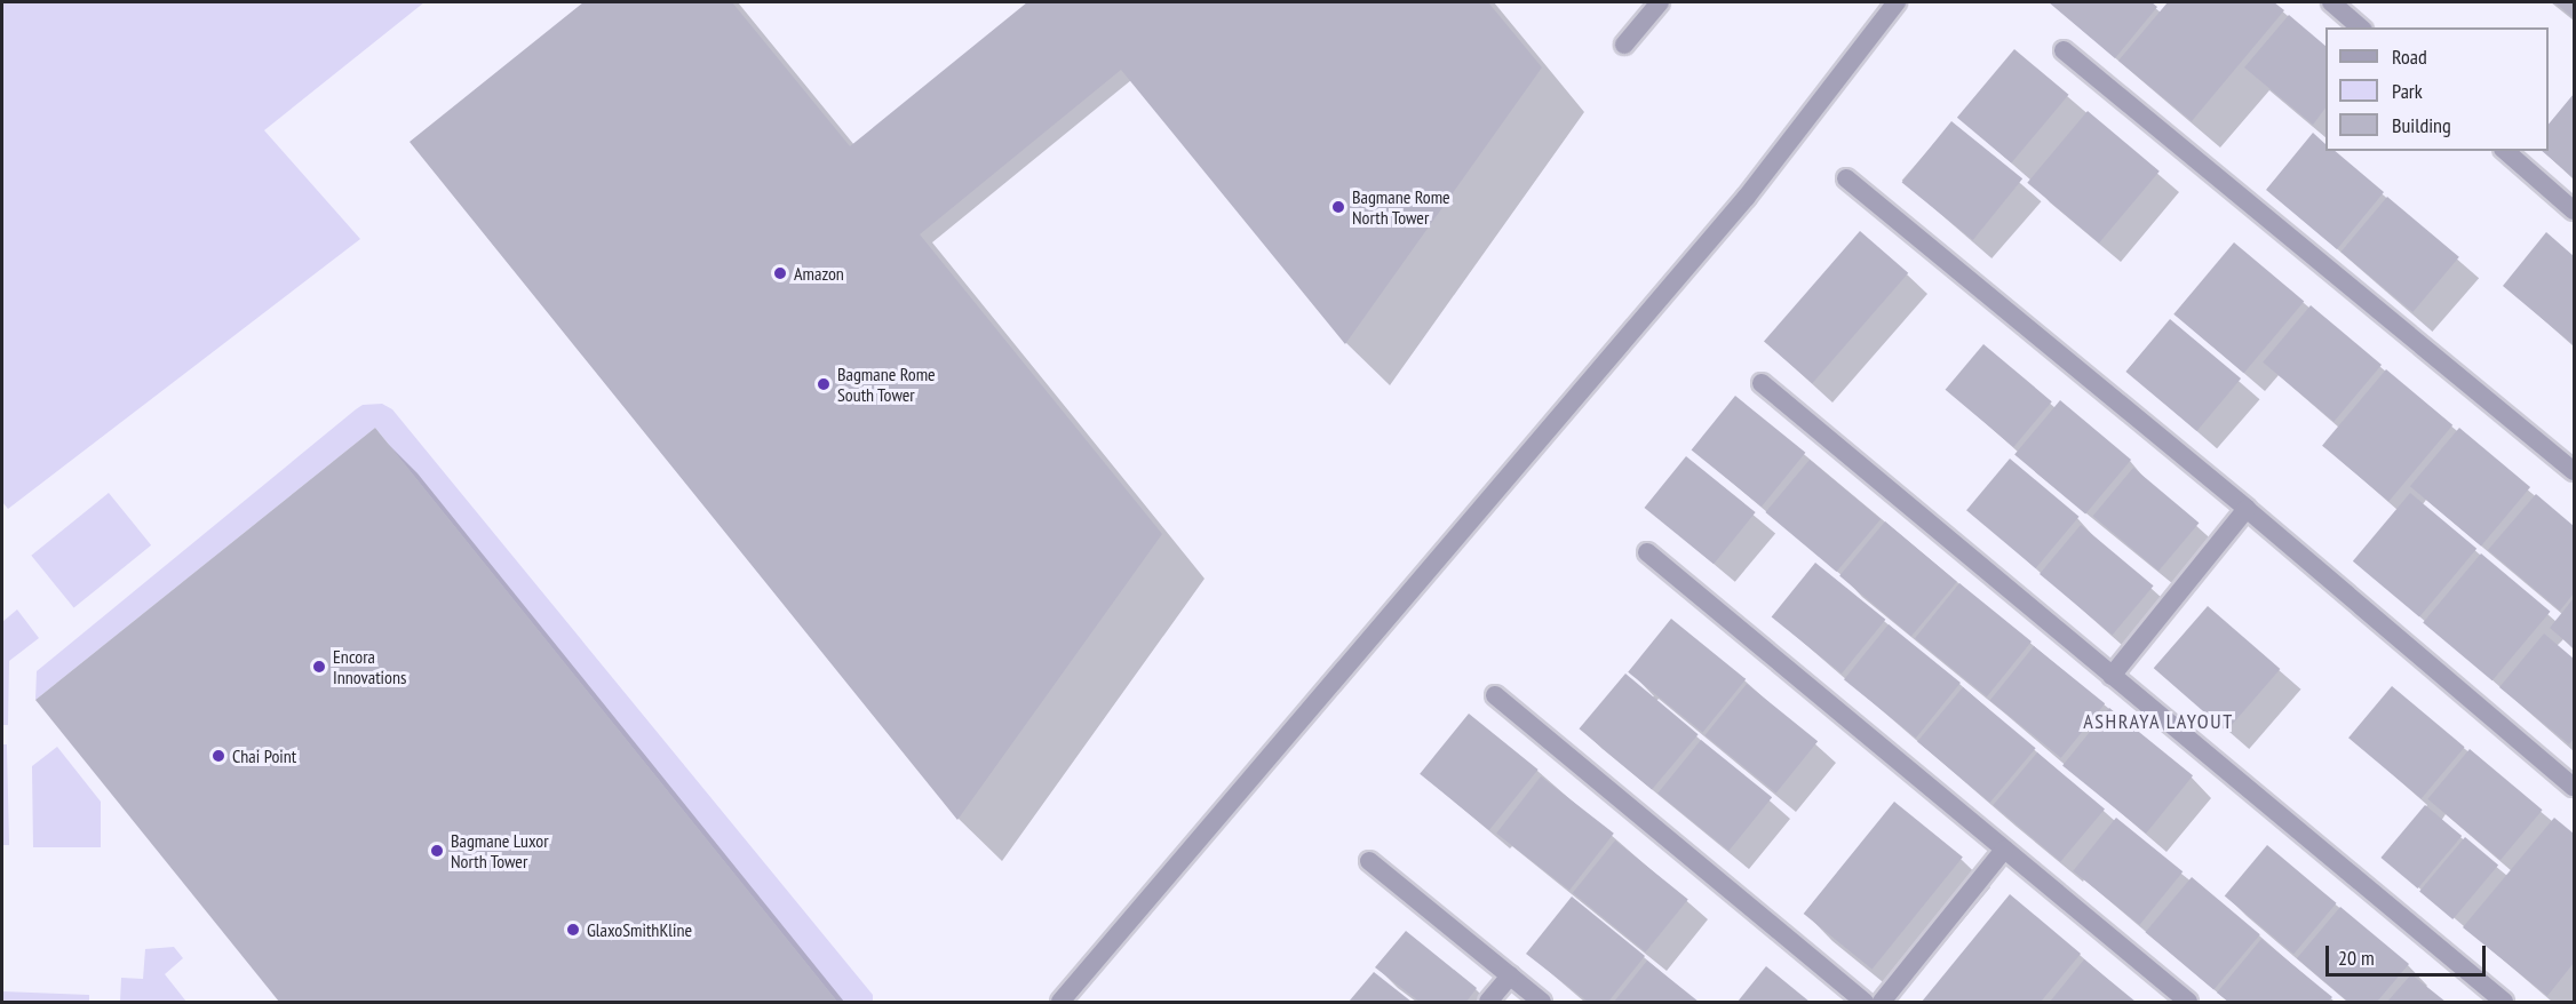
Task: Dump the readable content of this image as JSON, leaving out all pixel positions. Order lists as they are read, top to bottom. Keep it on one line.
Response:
{"districts":["ASHRAYA LAYOUT"],"places":["Bagmane Rome North Tower","Amazon","Bagmane Rome South Tower","Encora Innovations","Chai Point","Bagmane Luxor North Tower","GlaxoSmithKline"],"legend":["Road","Park","Building"],"scale_bar":"20 m"}
